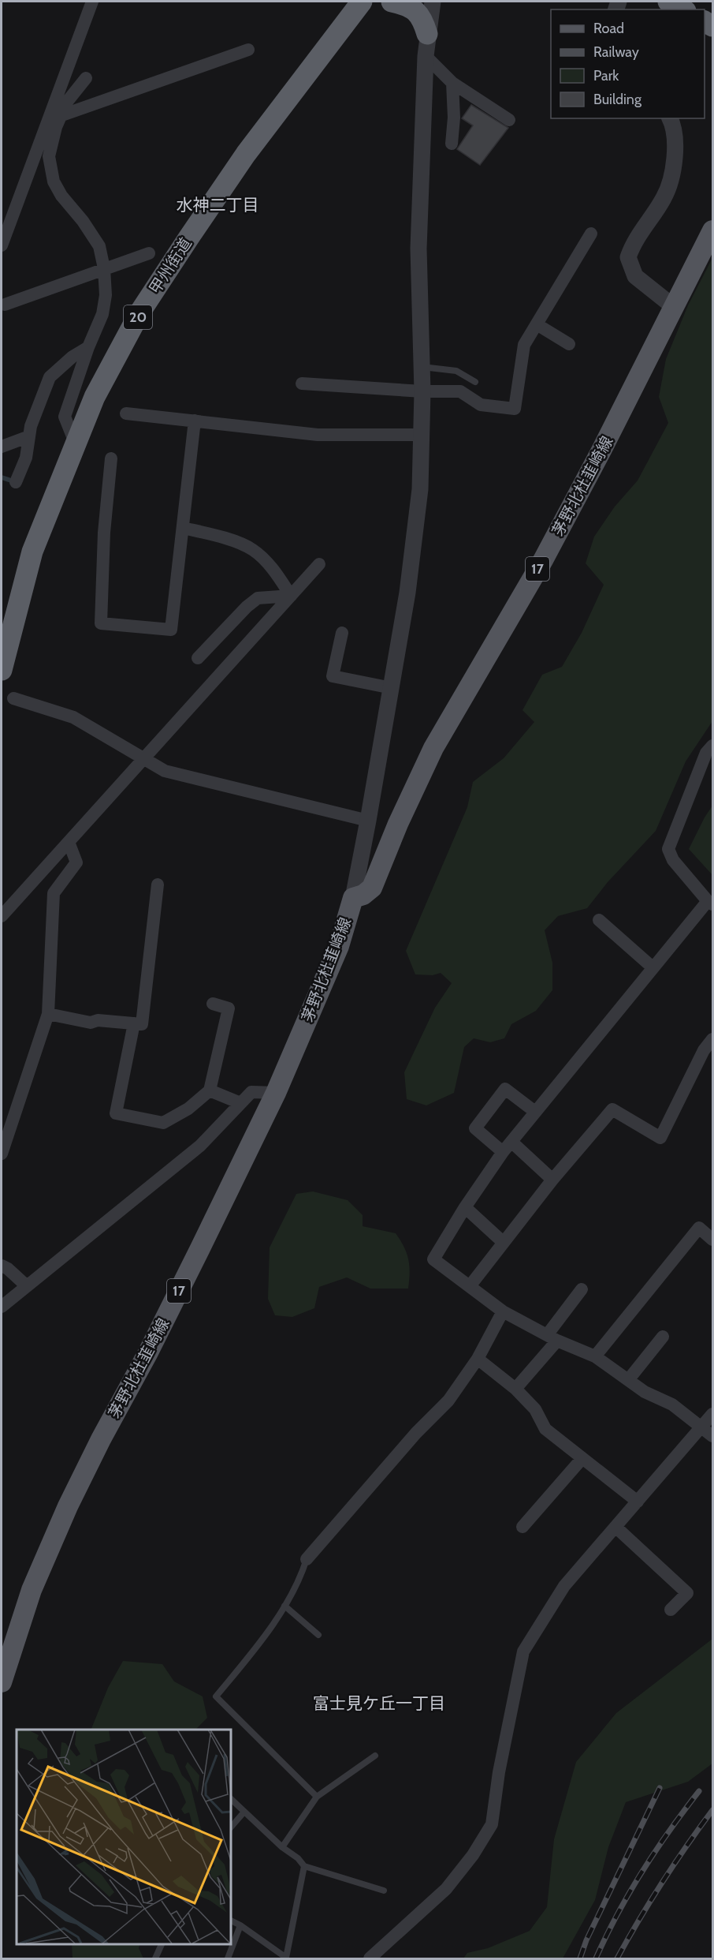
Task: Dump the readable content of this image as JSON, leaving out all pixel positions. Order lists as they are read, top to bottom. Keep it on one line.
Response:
{"streets":{"highway":["甲州街道","20"],"main road":["茅野北杜韮崎線","17"]},"districts":["水神二丁目","富士見ケ丘一丁目"],"legend":["Road","Railway","Park","Building"]}
